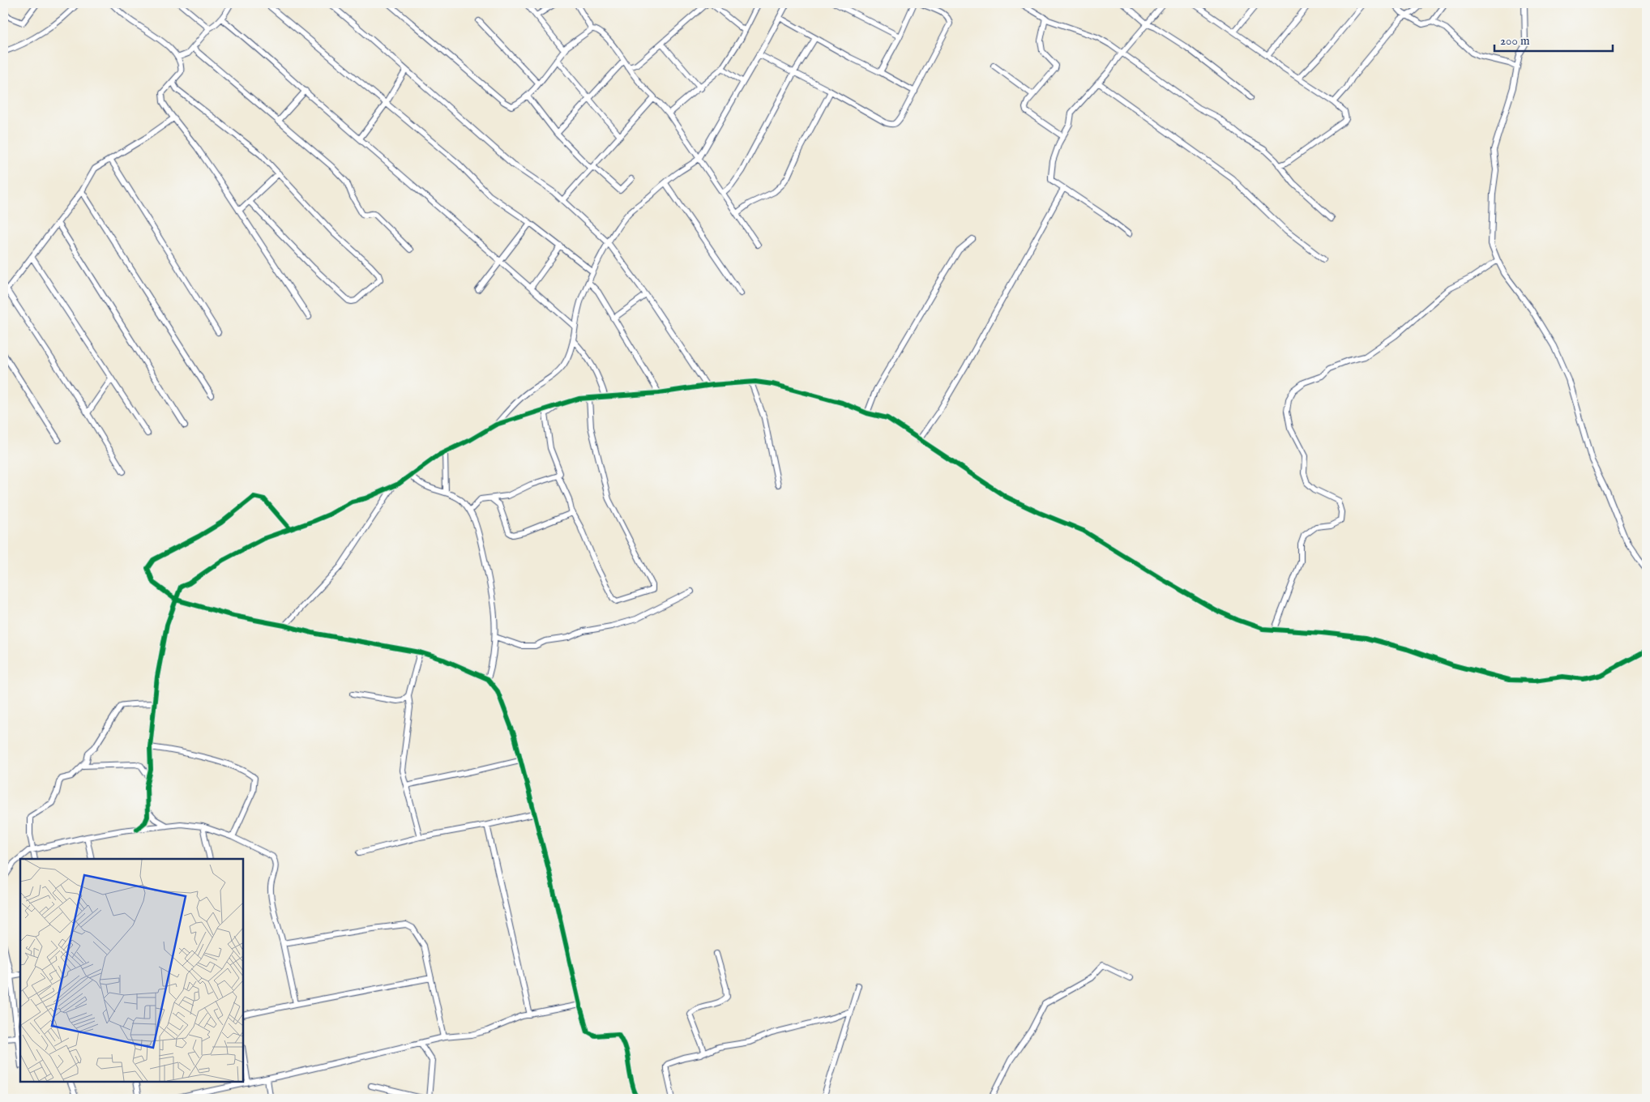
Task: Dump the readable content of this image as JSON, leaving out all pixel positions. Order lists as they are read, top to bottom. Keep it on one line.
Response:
{"scale_bar":"200 m"}
